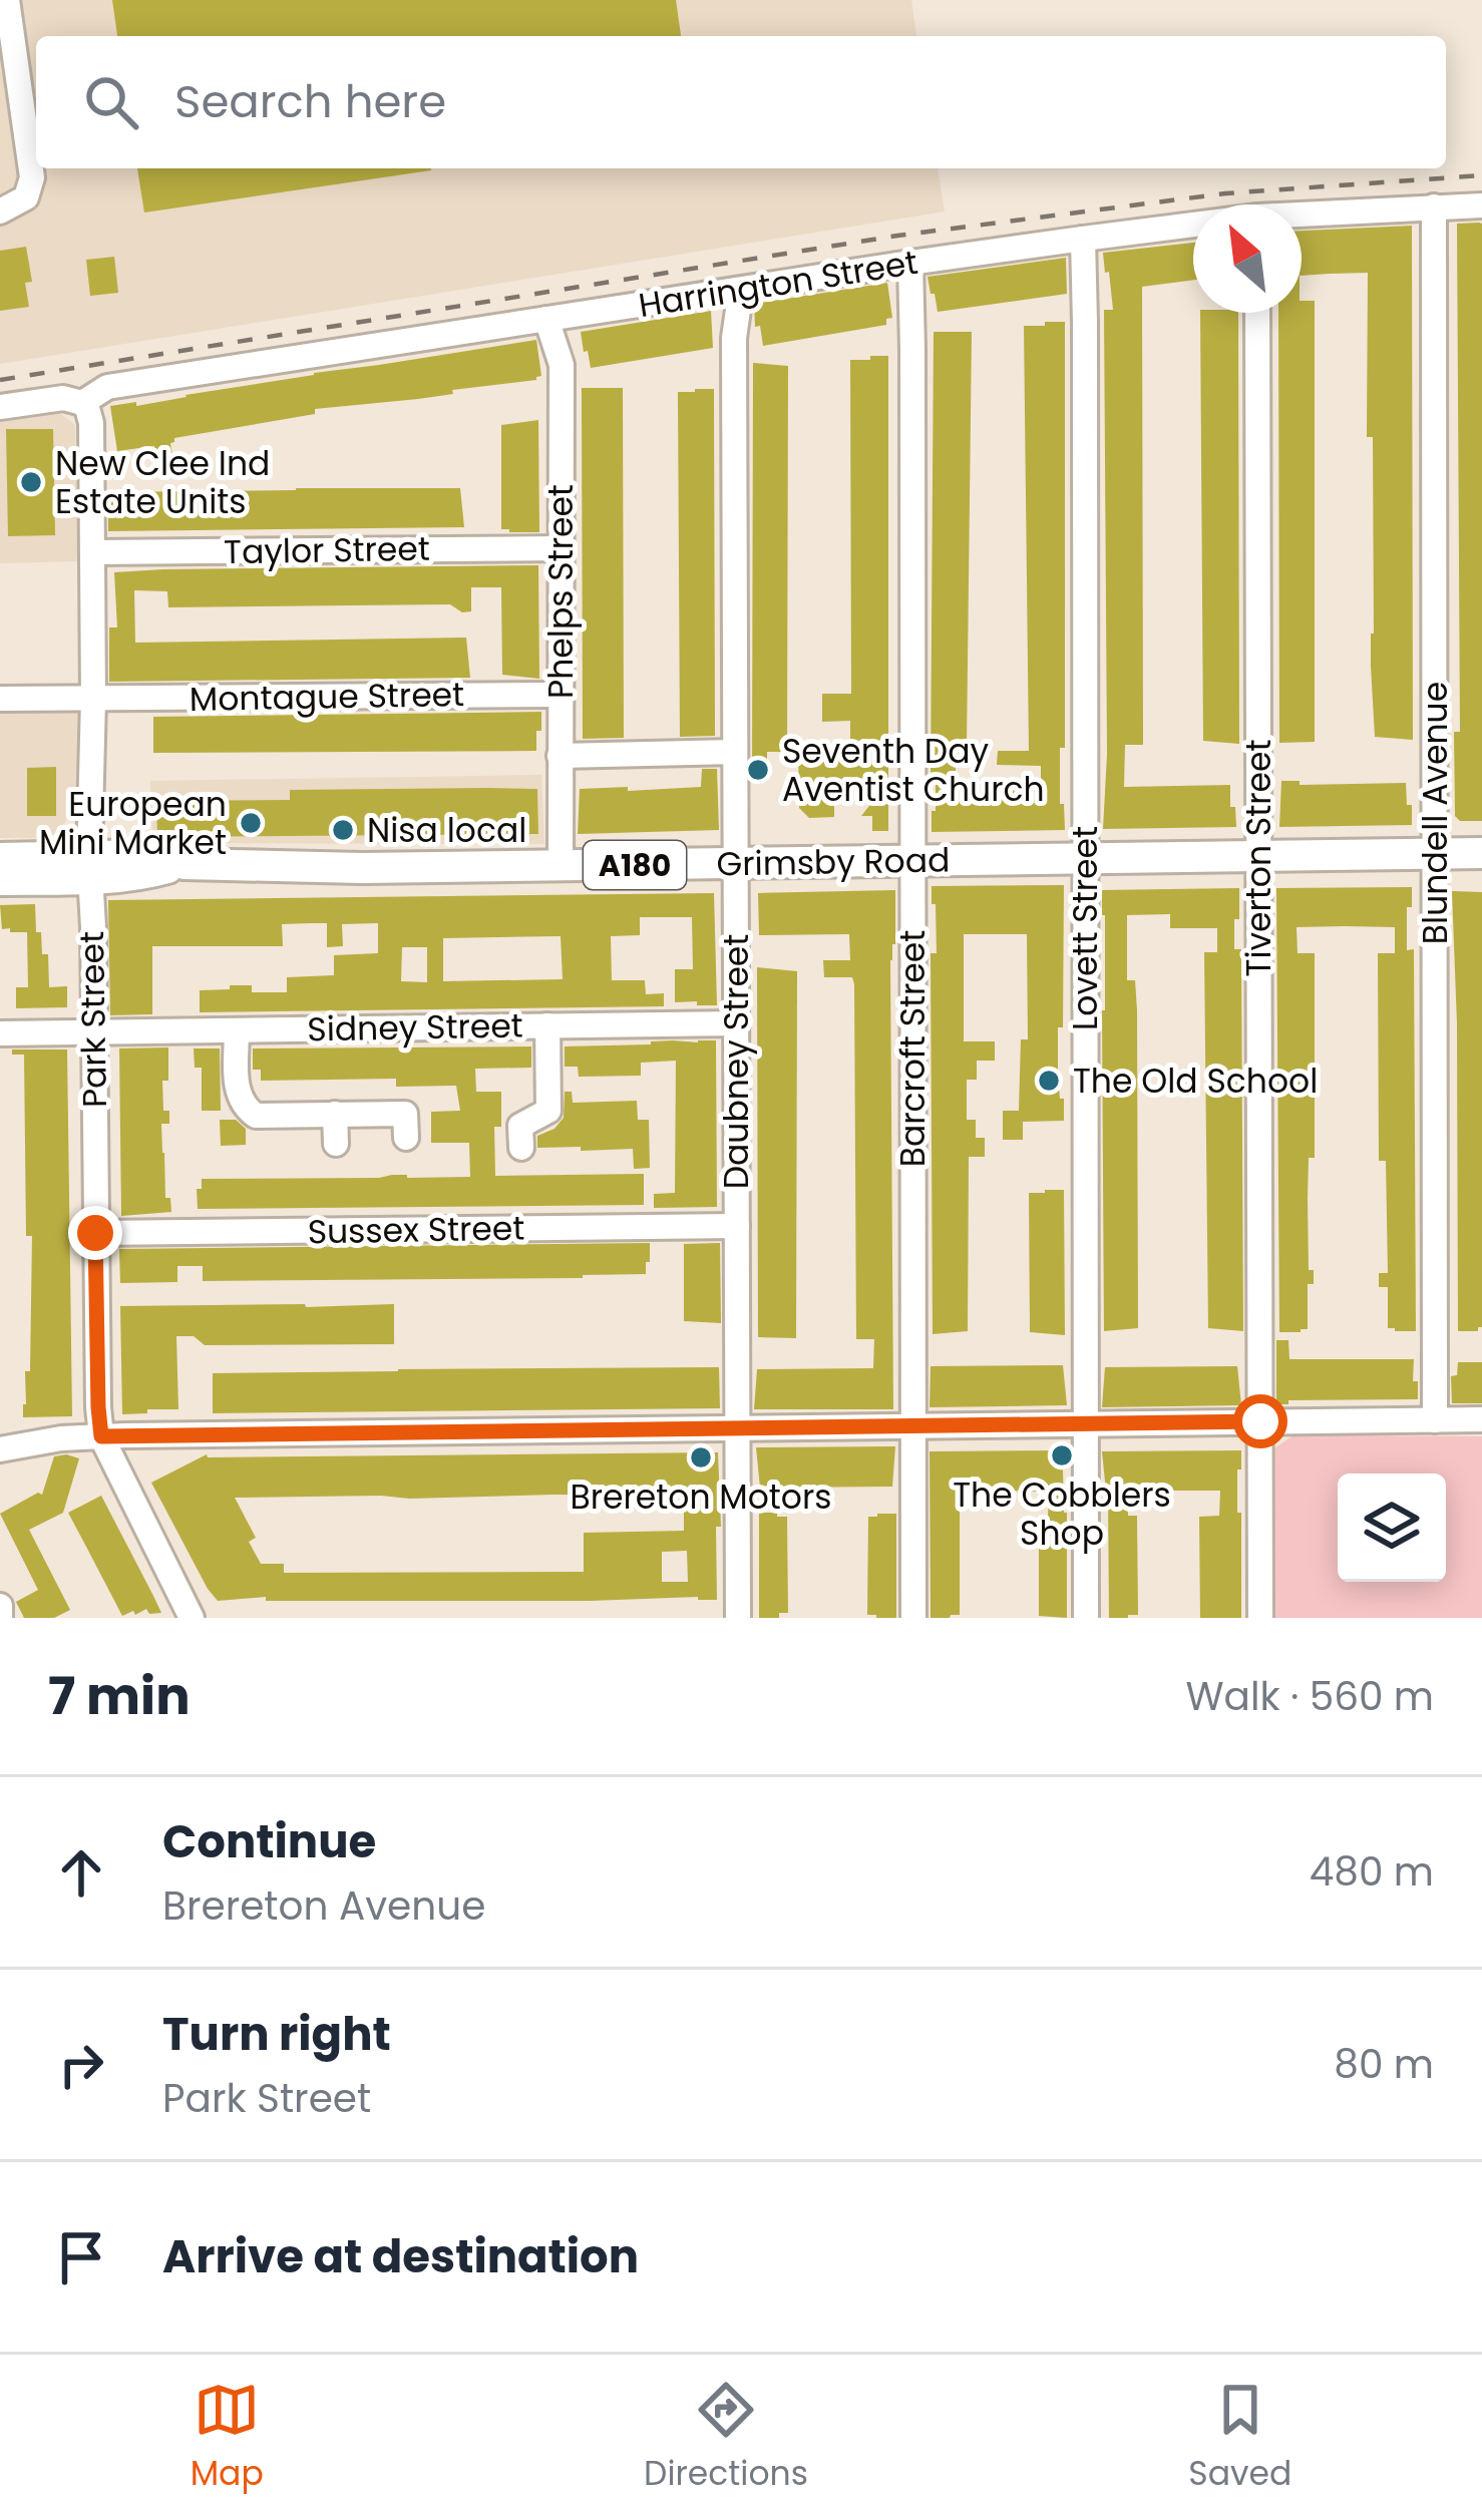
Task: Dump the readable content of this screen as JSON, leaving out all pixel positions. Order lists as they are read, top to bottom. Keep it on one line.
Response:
{"streets":{"main road":["Grimsby Road","A180"],"street":["Harrington Street","Taylor Street","Phelps Street","Montague Street","Blundell Avenue","Tiverton Street","Lovett Street","Park Street","Sidney Street","Barcroft Street","Daubney Street","Sussex Street"]},"crossings":[["Harrington Street","Phelps Street"],["Harrington Street","Blundell Avenue"],["Harrington Street","Lovett Street"],["Harrington Street","Park Street"],["Harrington Street","Barcroft Street"],["Harrington Street","Daubney Street"],["Taylor Street","Phelps Street"],["Taylor Street","Park Street"],["Phelps Street","Montague Street"],["Phelps Street","Grimsby Road"],["Montague Street","Park Street"],["Blundell Avenue","Grimsby Road"],["Tiverton Street","Grimsby Road"],["Grimsby Road","A180"],["Grimsby Road","Lovett Street"],["Grimsby Road","Park Street"],["Grimsby Road","Barcroft Street"],["Grimsby Road","Daubney Street"],["A180","Park Street"],["Park Street","Sidney Street"],["Park Street","Sussex Street"],["Sidney Street","Daubney Street"],["Daubney Street","Sussex Street"]],"places":["New Clee Ind Estate Units","Seventh Day Aventist Church","European Mini Market","Nisa local","The Old School","The Cobblers Shop","Brereton Motors"],"north":"top left","page":{"search":"Search here","heading":["7 min","Walk · 560 m"],"list":[["Continue","Brereton Avenue","480 m"],["Turn right","Park Street","80 m"],"Arrive at destination"],"nav":["Map","Directions","Saved"]}}
